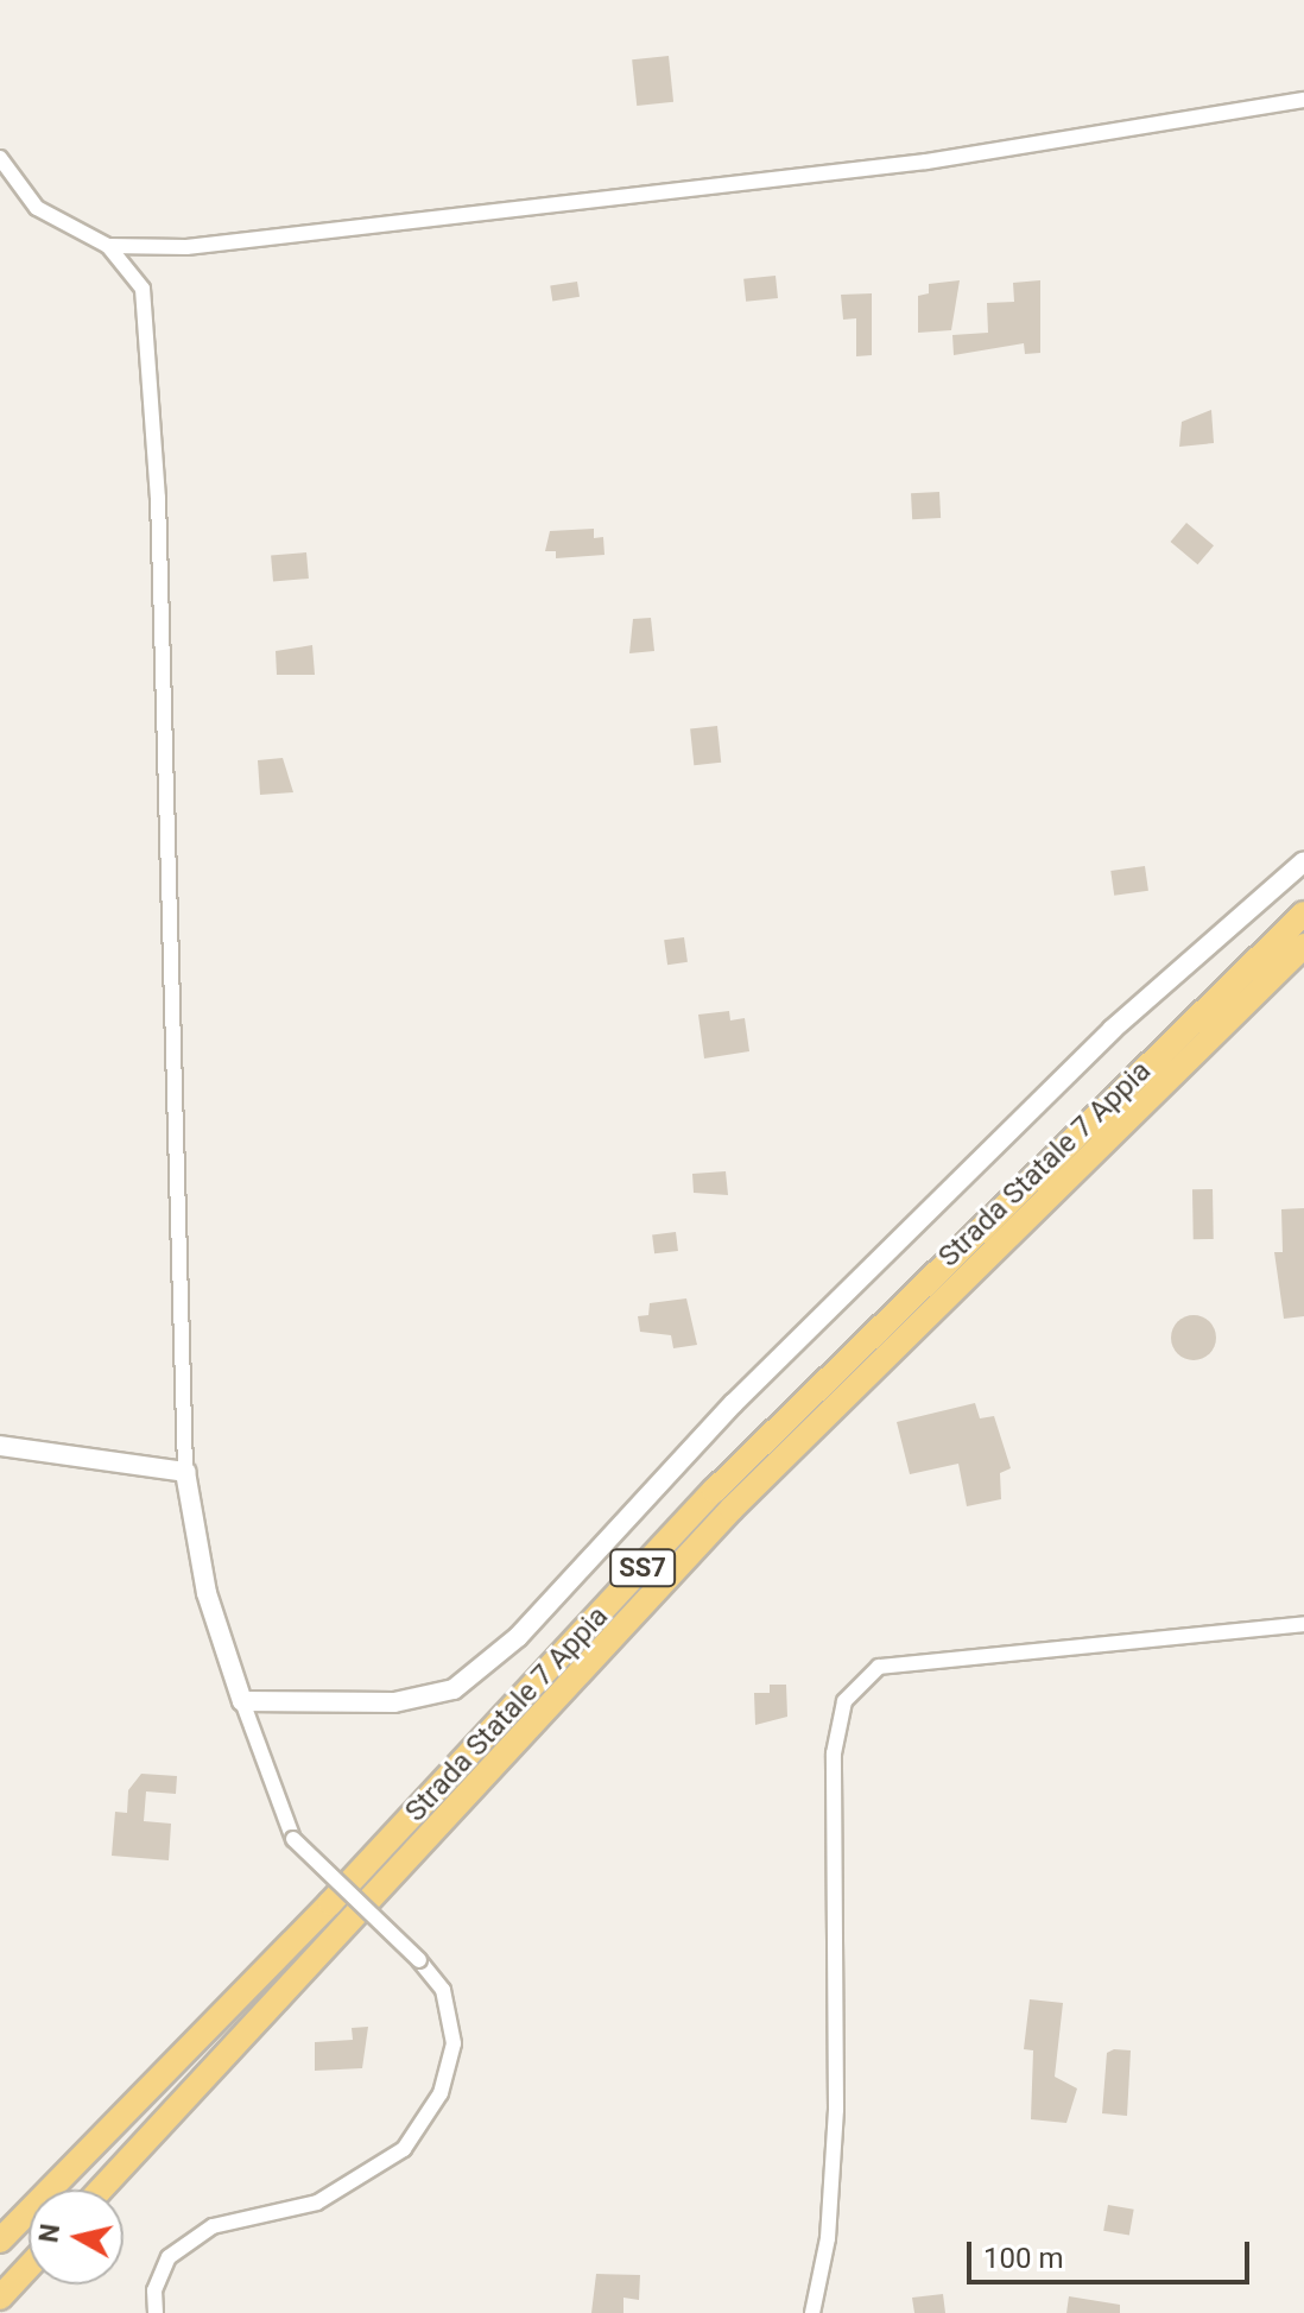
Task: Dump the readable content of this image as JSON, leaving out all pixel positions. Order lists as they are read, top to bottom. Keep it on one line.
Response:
{"streets":{"highway":["Strada Statale 7 Appia","SS7"]},"scale_bar":"100 m","north":"left"}
